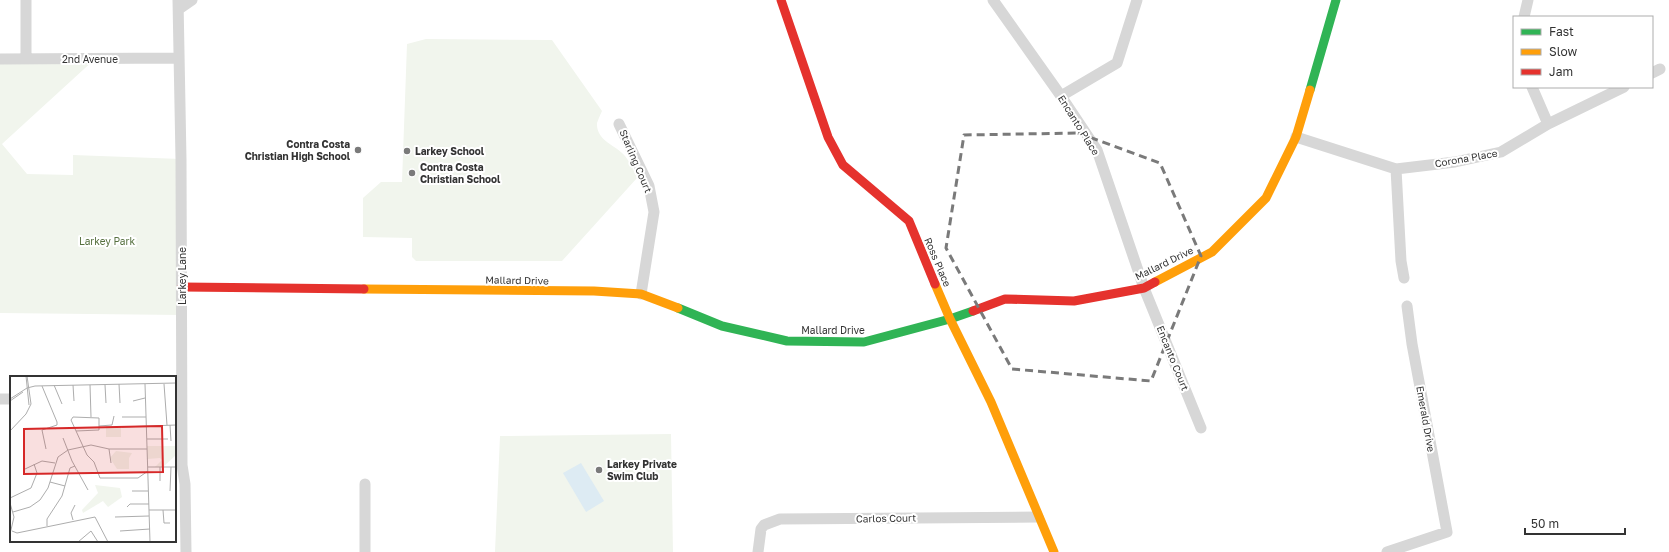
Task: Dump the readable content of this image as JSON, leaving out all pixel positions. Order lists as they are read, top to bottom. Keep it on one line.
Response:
{"streets":{"street":["2nd Avenue","Encanto Place","Corona Place","Starling Court","Ross Place","Mallard Drive","Larkey Lane","Encanto Court","Emerald Drive","Carlos Court"]},"crossings":[["2nd Avenue","Larkey Lane"],["Encanto Place","Mallard Drive"],["Encanto Place","Encanto Court"],["Corona Place","Mallard Drive"],["Starling Court","Mallard Drive"],["Ross Place","Mallard Drive"],["Ross Place","Carlos Court"],["Mallard Drive","Larkey Lane"],["Mallard Drive","Encanto Court"]],"parks":["Larkey Park"],"places":["Contra Costa Christian High School","Larkey School","Contra Costa Christian School","Larkey Private Swim Club"],"legend":["Fast","Slow","Jam"],"scale_bar":"50 m"}
